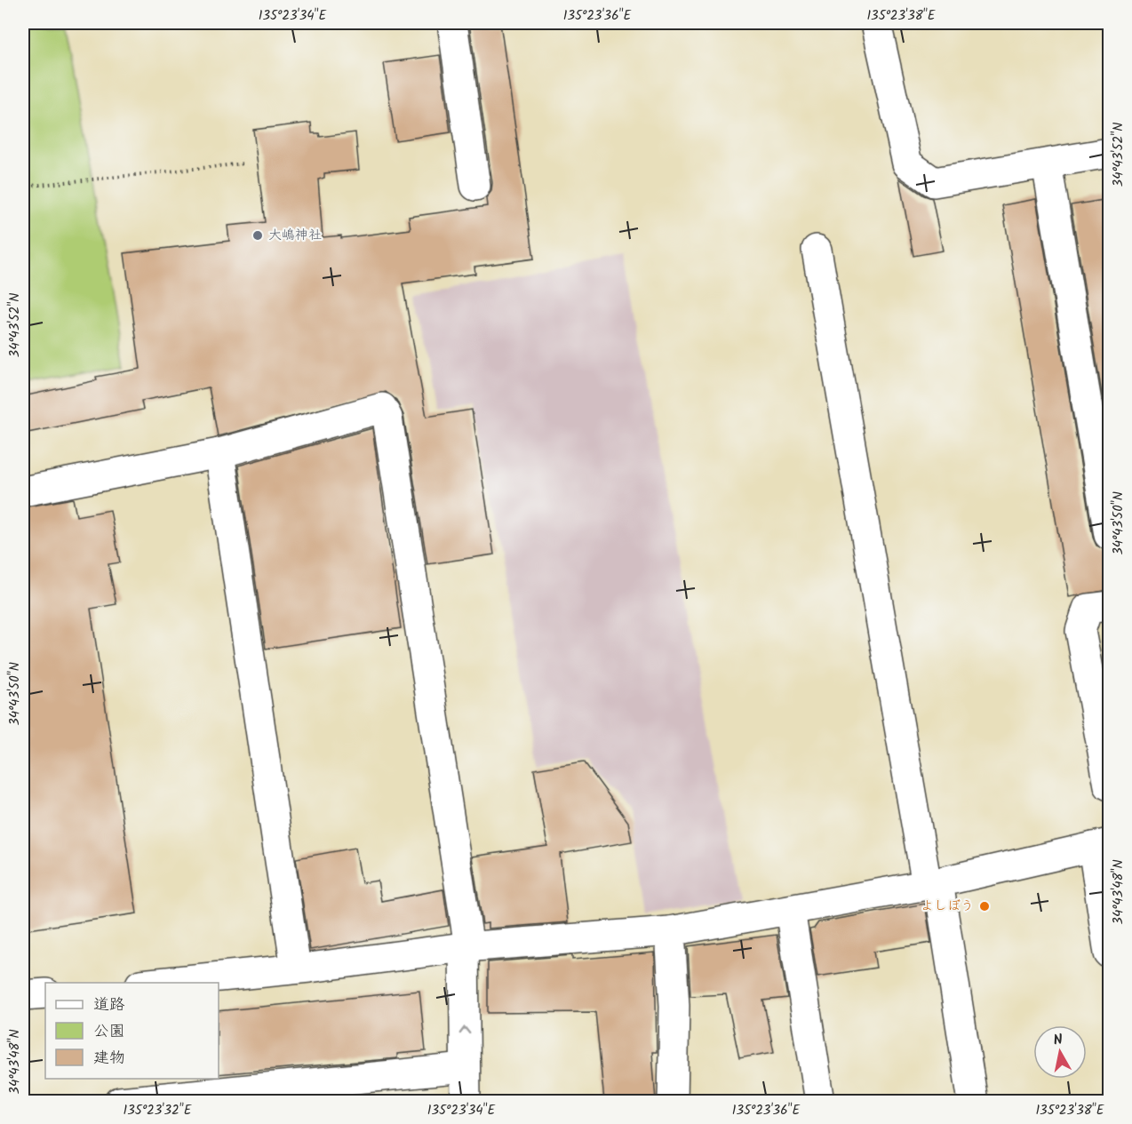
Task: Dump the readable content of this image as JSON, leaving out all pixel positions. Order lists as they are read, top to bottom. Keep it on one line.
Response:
{"places":["大嶋神社","よしぼう"],"legend":["道路","公園","建物"],"north":"top","coordinates":["135°23'34\"E","135°23'36\"E","135°23'38\"E","34°43'52\"N","34°43'50\"N","34°43'48\"N","135°23'32\"E"]}
